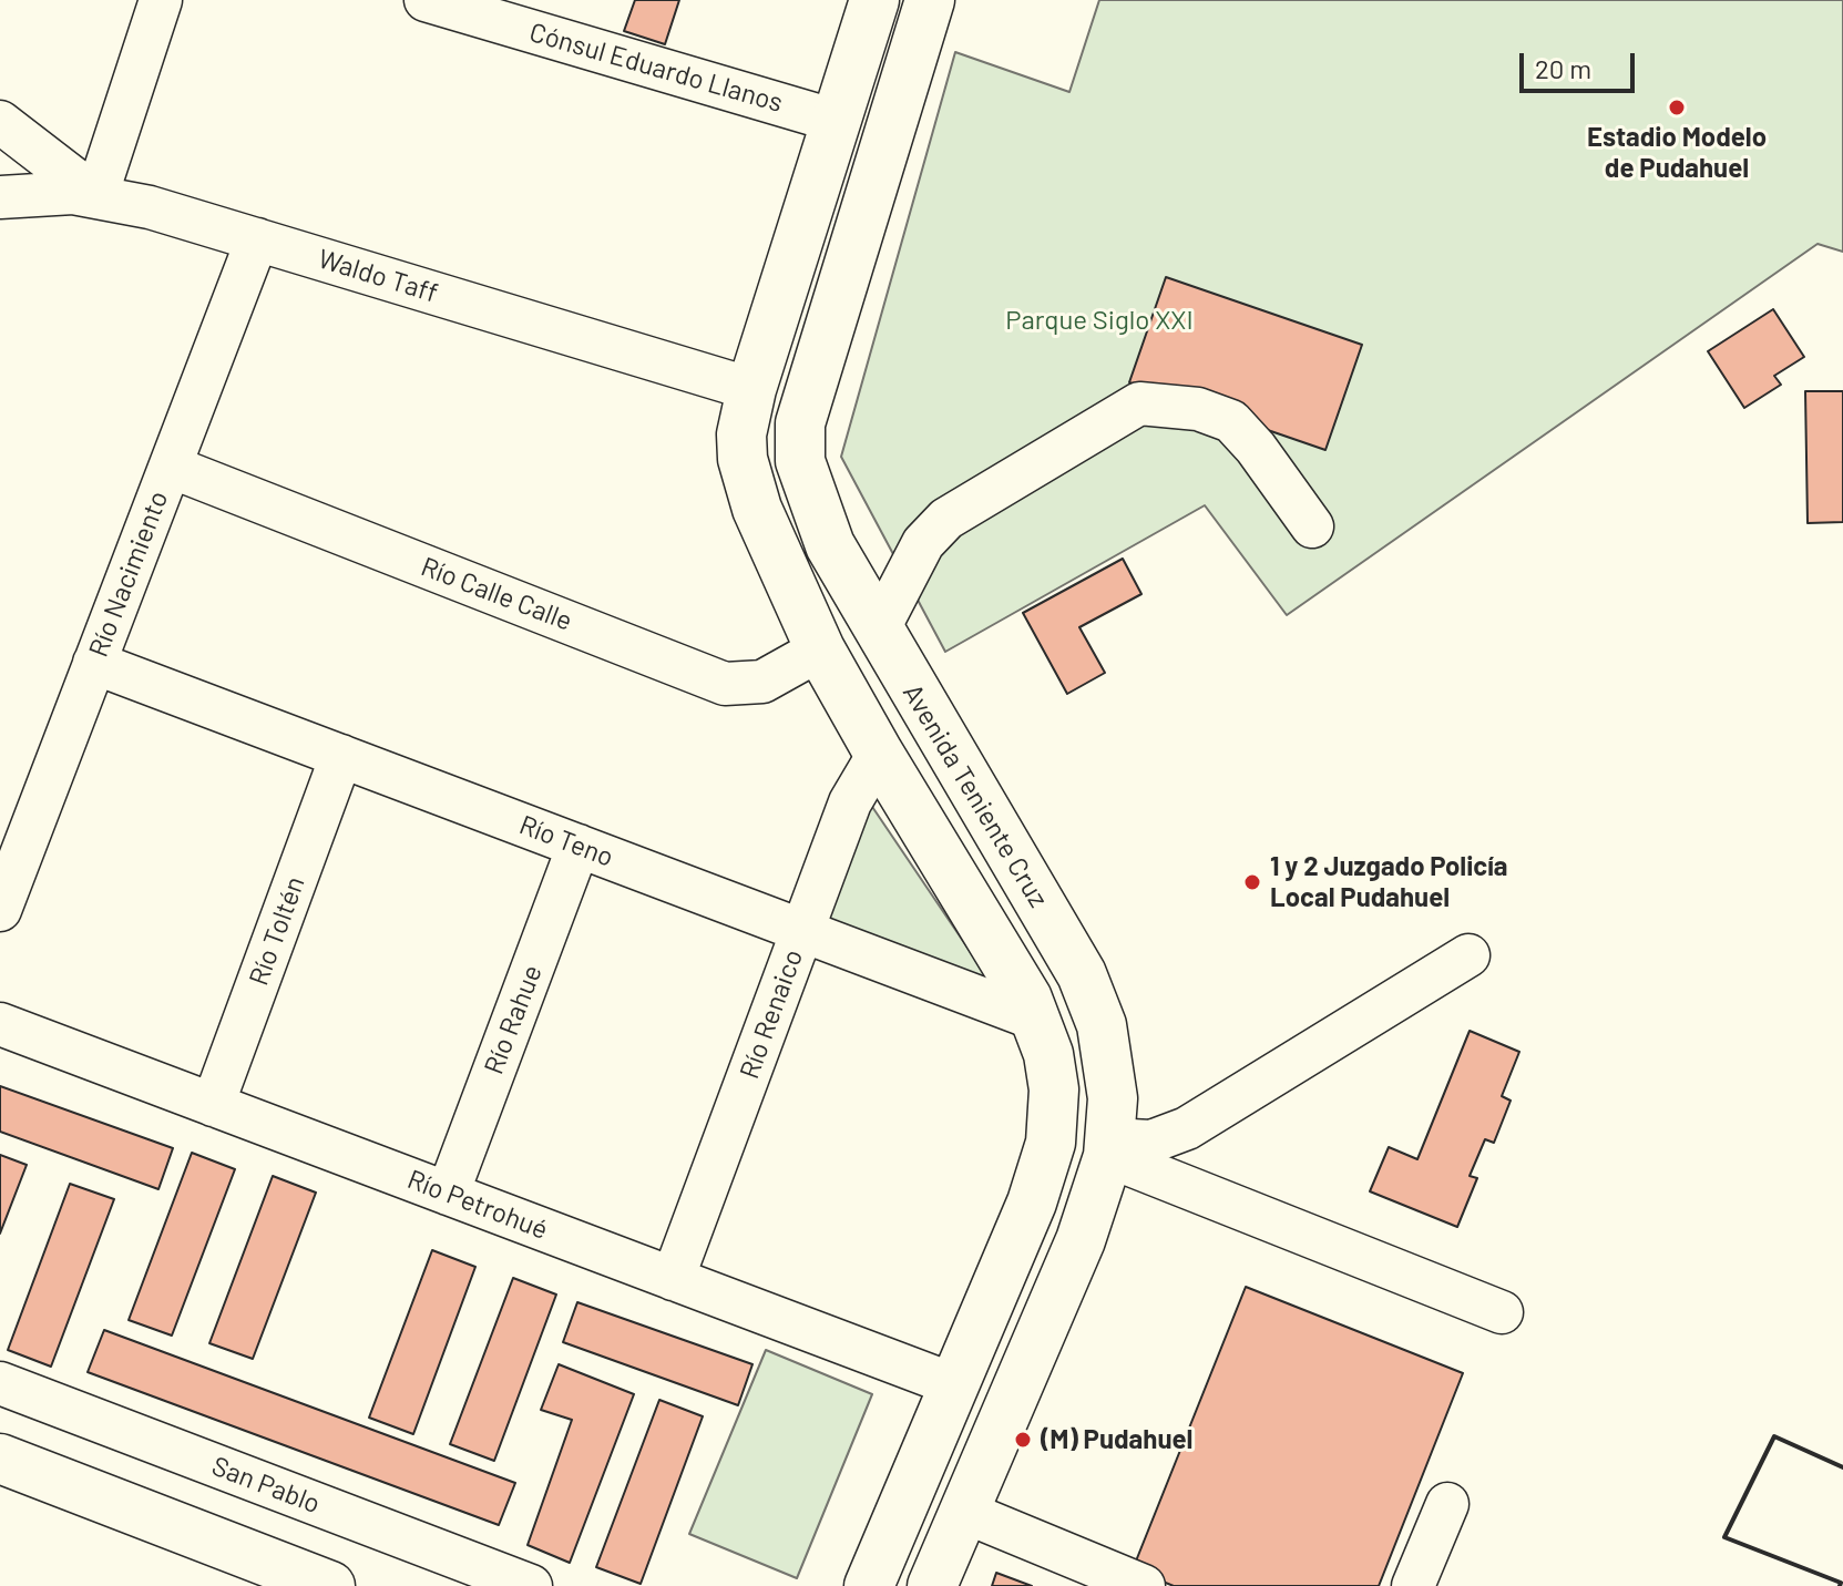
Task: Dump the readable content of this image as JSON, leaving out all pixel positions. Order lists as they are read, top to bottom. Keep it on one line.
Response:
{"streets":{"main road":["Avenida Teniente Cruz"],"street":["Cónsul Eduardo Llanos","Waldo Taff","Río Nacimiento","Río Calle Calle","Río Teno","Río Toltén","Río Renaico","Río Rahue","Río Petrohué","San Pablo"]},"crossings":[["Waldo Taff","Río Nacimiento"],["Río Nacimiento","Río Calle Calle"],["Río Nacimiento","Río Teno"],["Río Teno","Río Toltén"],["Río Teno","Río Renaico"],["Río Teno","Río Rahue"],["Río Toltén","Río Petrohué"],["Río Renaico","Río Petrohué"],["Río Rahue","Río Petrohué"]],"parks":["Parque Siglo XXI"],"places":["Estadio Modelo de Pudahuel","1 y 2 Juzgado Policía Local Pudahuel","(M) Pudahuel"],"scale_bar":"20 m"}
